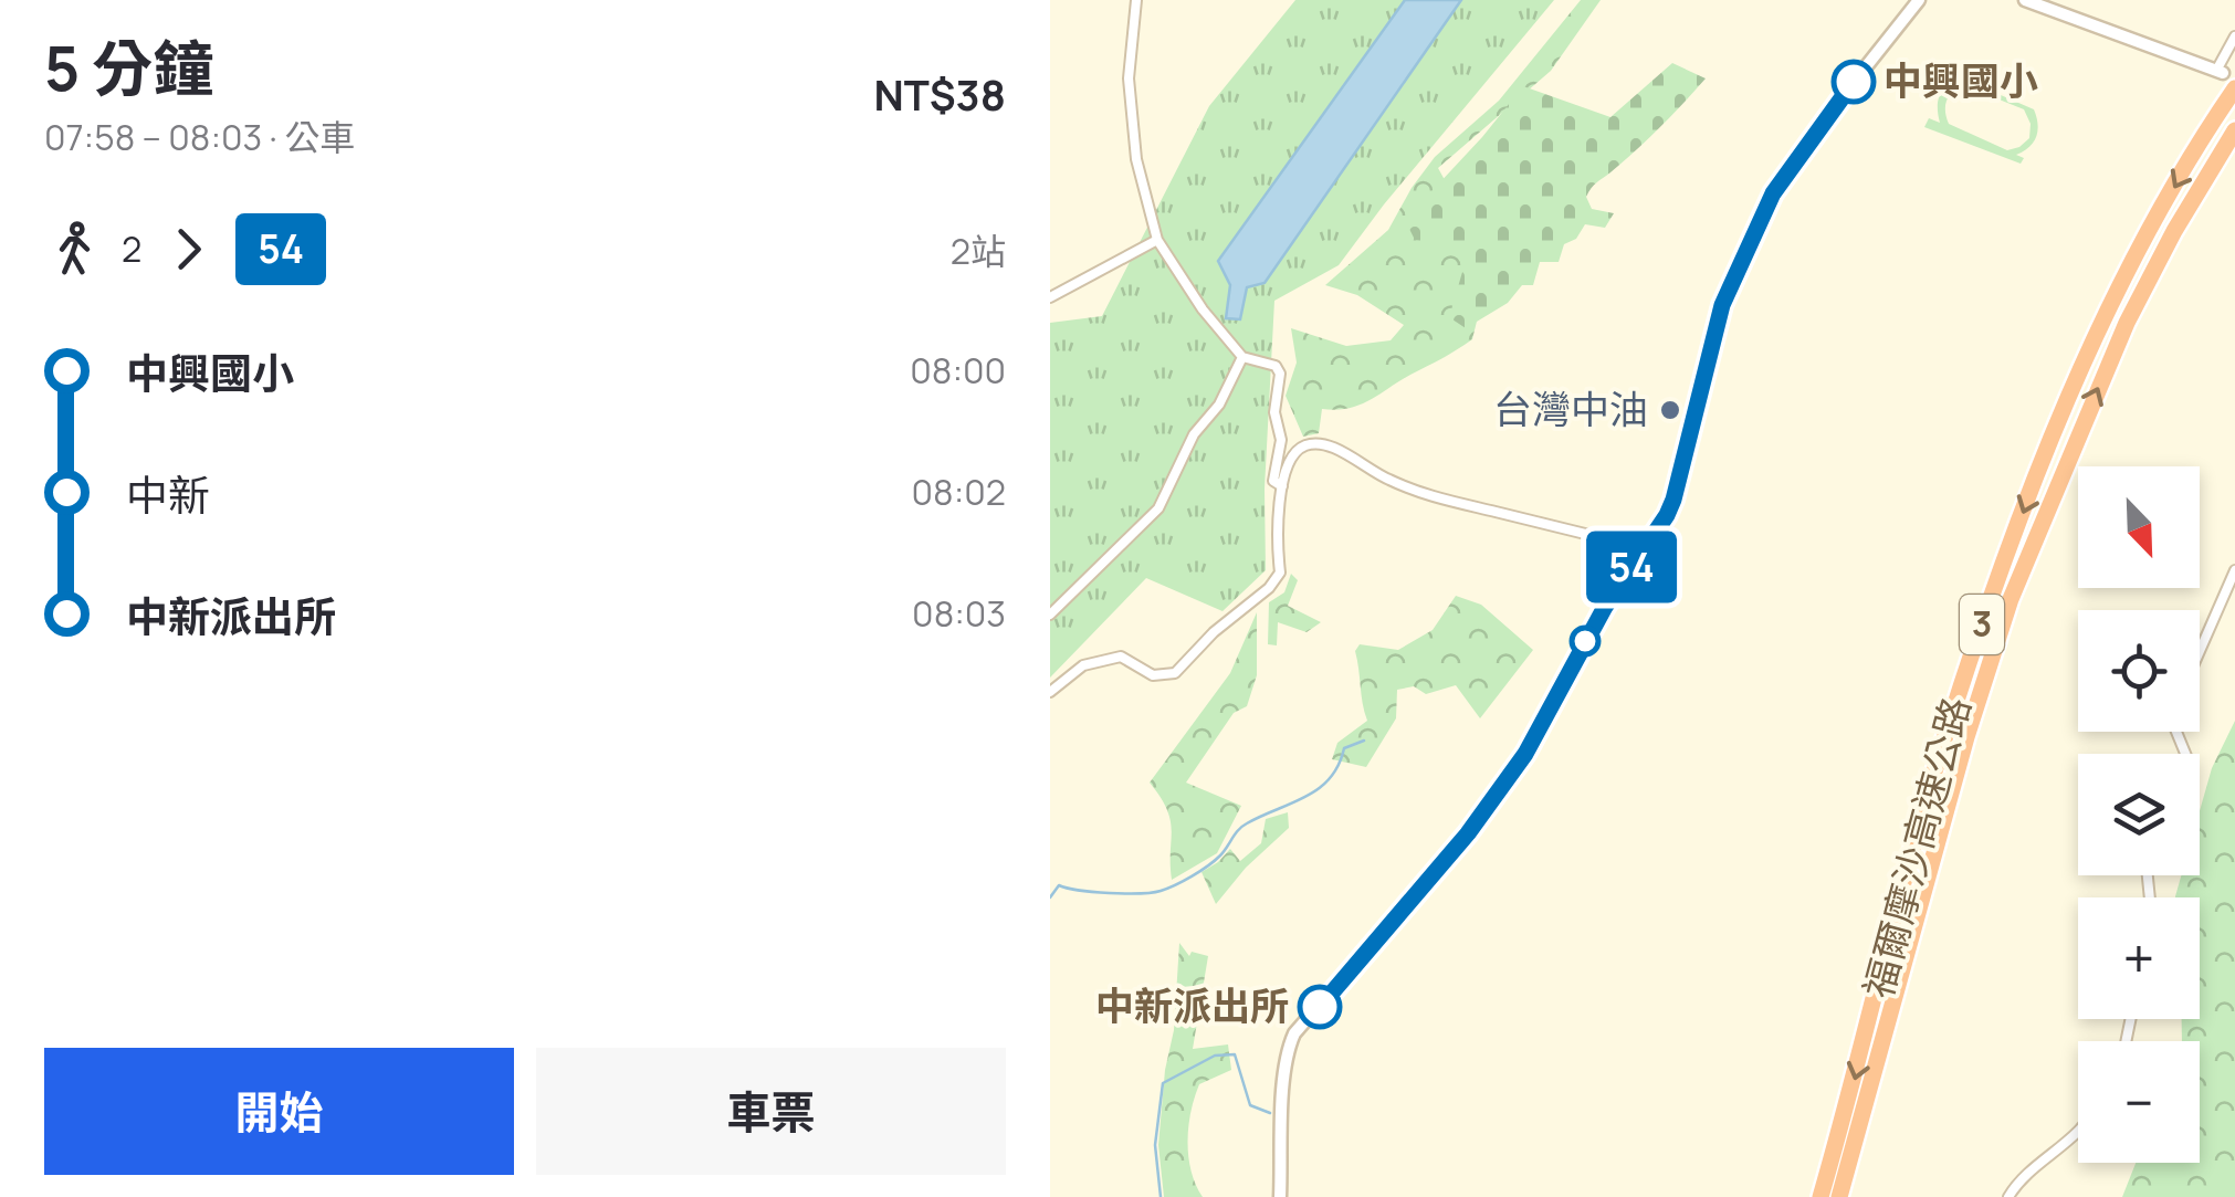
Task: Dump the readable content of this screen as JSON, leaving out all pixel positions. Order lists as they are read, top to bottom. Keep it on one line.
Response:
{"streets":{"highway":["3","福爾摩沙高速公路"]},"places":["中興國小","台灣中油","中新派出所"],"lines":["bus line 54"],"north":"bottom right","page":{"heading":["5 分鐘","07:58 – 08:03 · 公車","NT$38"],"on_map":"54","legs":["2","54","2站"],"list":[{"name":"中興國小","value":"08:00"},{"name":"中新","value":"08:02"},{"name":"中新派出所","value":"08:03"}],"map_buttons":["+","−"],"buttons":["開始","車票"]}}
